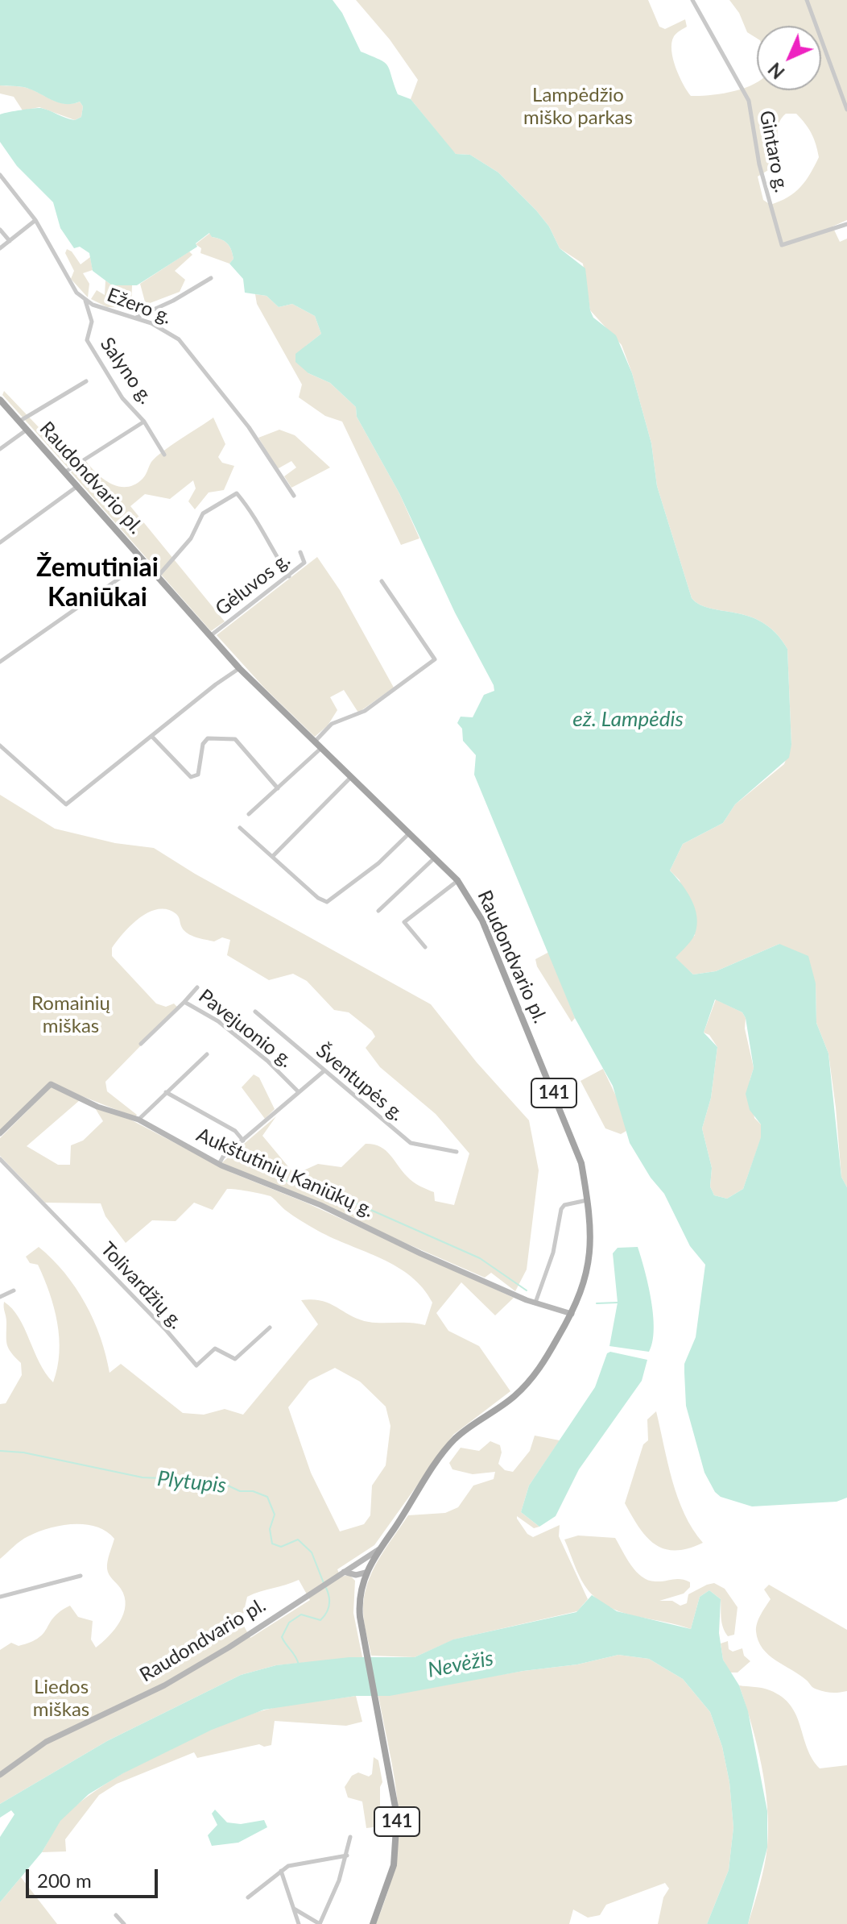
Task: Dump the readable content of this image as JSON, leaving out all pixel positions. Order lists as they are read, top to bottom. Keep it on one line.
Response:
{"streets":{"main road":["Raudondvario pl.","141"],"street":["Gintaro g.","Ežero g.","Salyno g.","Gėluvos g.","Pavejuonio g.","Šventupės g.","Aukštutinių Kaniūkų g.","Tolivardžių g."]},"crossings":[["Ežero g.","Salyno g."],["Raudondvario pl.","Gėluvos g."],["Raudondvario pl.","141"],["Raudondvario pl.","Aukštutinių Kaniūkų g."]],"districts":["Žemutiniai Kaniūkai"],"water":["ež. Lampėdis","Plytupis","Nevėžis"],"parks":["Lampėdžio miško parkas","Romainių miškas","Liedos miškas"],"scale_bar":"200 m","north":"bottom left"}
